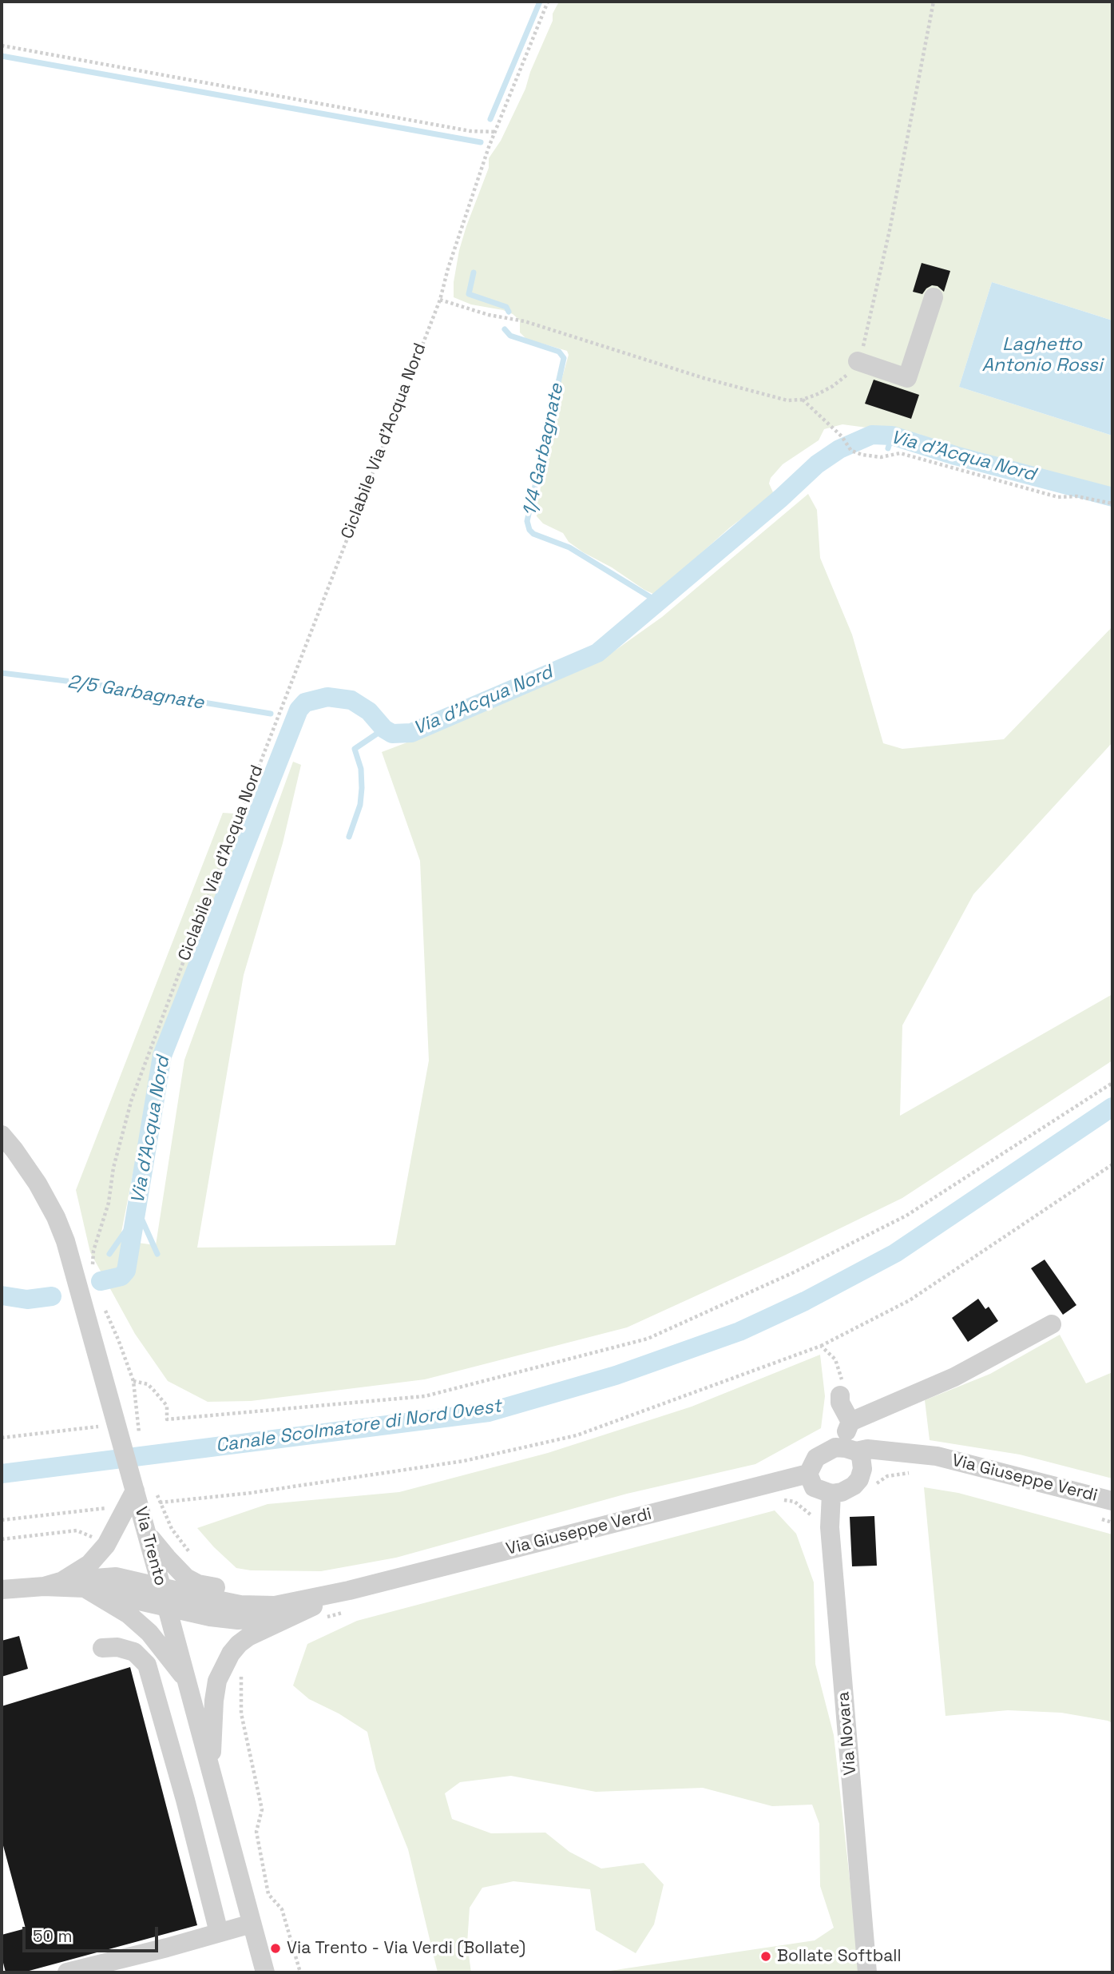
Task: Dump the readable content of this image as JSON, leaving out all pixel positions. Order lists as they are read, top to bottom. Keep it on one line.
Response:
{"streets":{"street":["Via Giuseppe Verdi","Via Trento","Via Novara"],"path":["Ciclabile Via d’Acqua Nord"]},"crossings":[["Via Giuseppe Verdi","Via Trento"],["Via Giuseppe Verdi","Via Novara"]],"water":["Laghetto Antonio Rossi","1/4 Garbagnate","Via d'Acqua Nord","2/5 Garbagnate","Canale Scolmatore di Nord Ovest"],"places":["Via Trento - Via Verdi (Bollate)","Bollate Softball"],"scale_bar":"50 m"}
